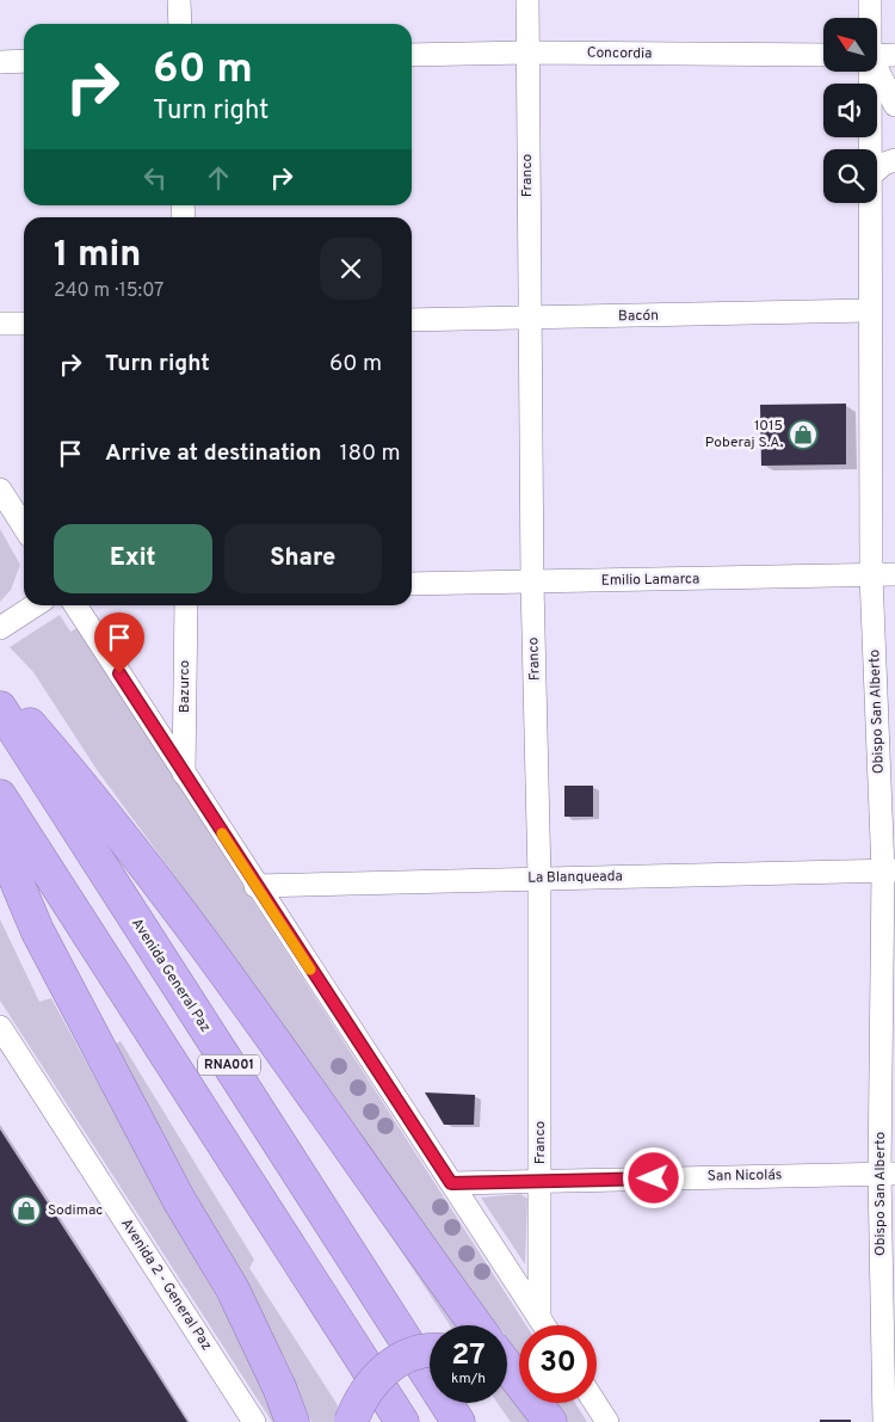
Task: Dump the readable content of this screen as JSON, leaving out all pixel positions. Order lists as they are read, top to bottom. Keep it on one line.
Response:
{"streets":{"highway":["Avenida General Paz","RNA001"],"street":["Concordia","Franco","Bacón","Emilio Lamarca","Bazurco","Obispo San Alberto","La Blanqueada","San Nicolás","Avenida 2 - General Paz"]},"crossings":[["Concordia","Franco"],["Franco","Bacón"],["Franco","Emilio Lamarca"],["Franco","La Blanqueada"],["Franco","San Nicolás"],["Bacón","Obispo San Alberto"],["Emilio Lamarca","Obispo San Alberto"],["Obispo San Alberto","La Blanqueada"],["Obispo San Alberto","San Nicolás"]],"places":{"shop":["1015 Poberaj S.A.","Sodimac"]},"north":"top left","page":{"turn":["60 m","Turn right"],"heading":["1 min","240 m · 15:07"],"list":[{"name":"Turn right","value":"60 m"},{"name":"Arrive at destination","value":"180 m"}],"buttons":["Exit","Share"],"speed":"27 km/h","limit":"30"}}
